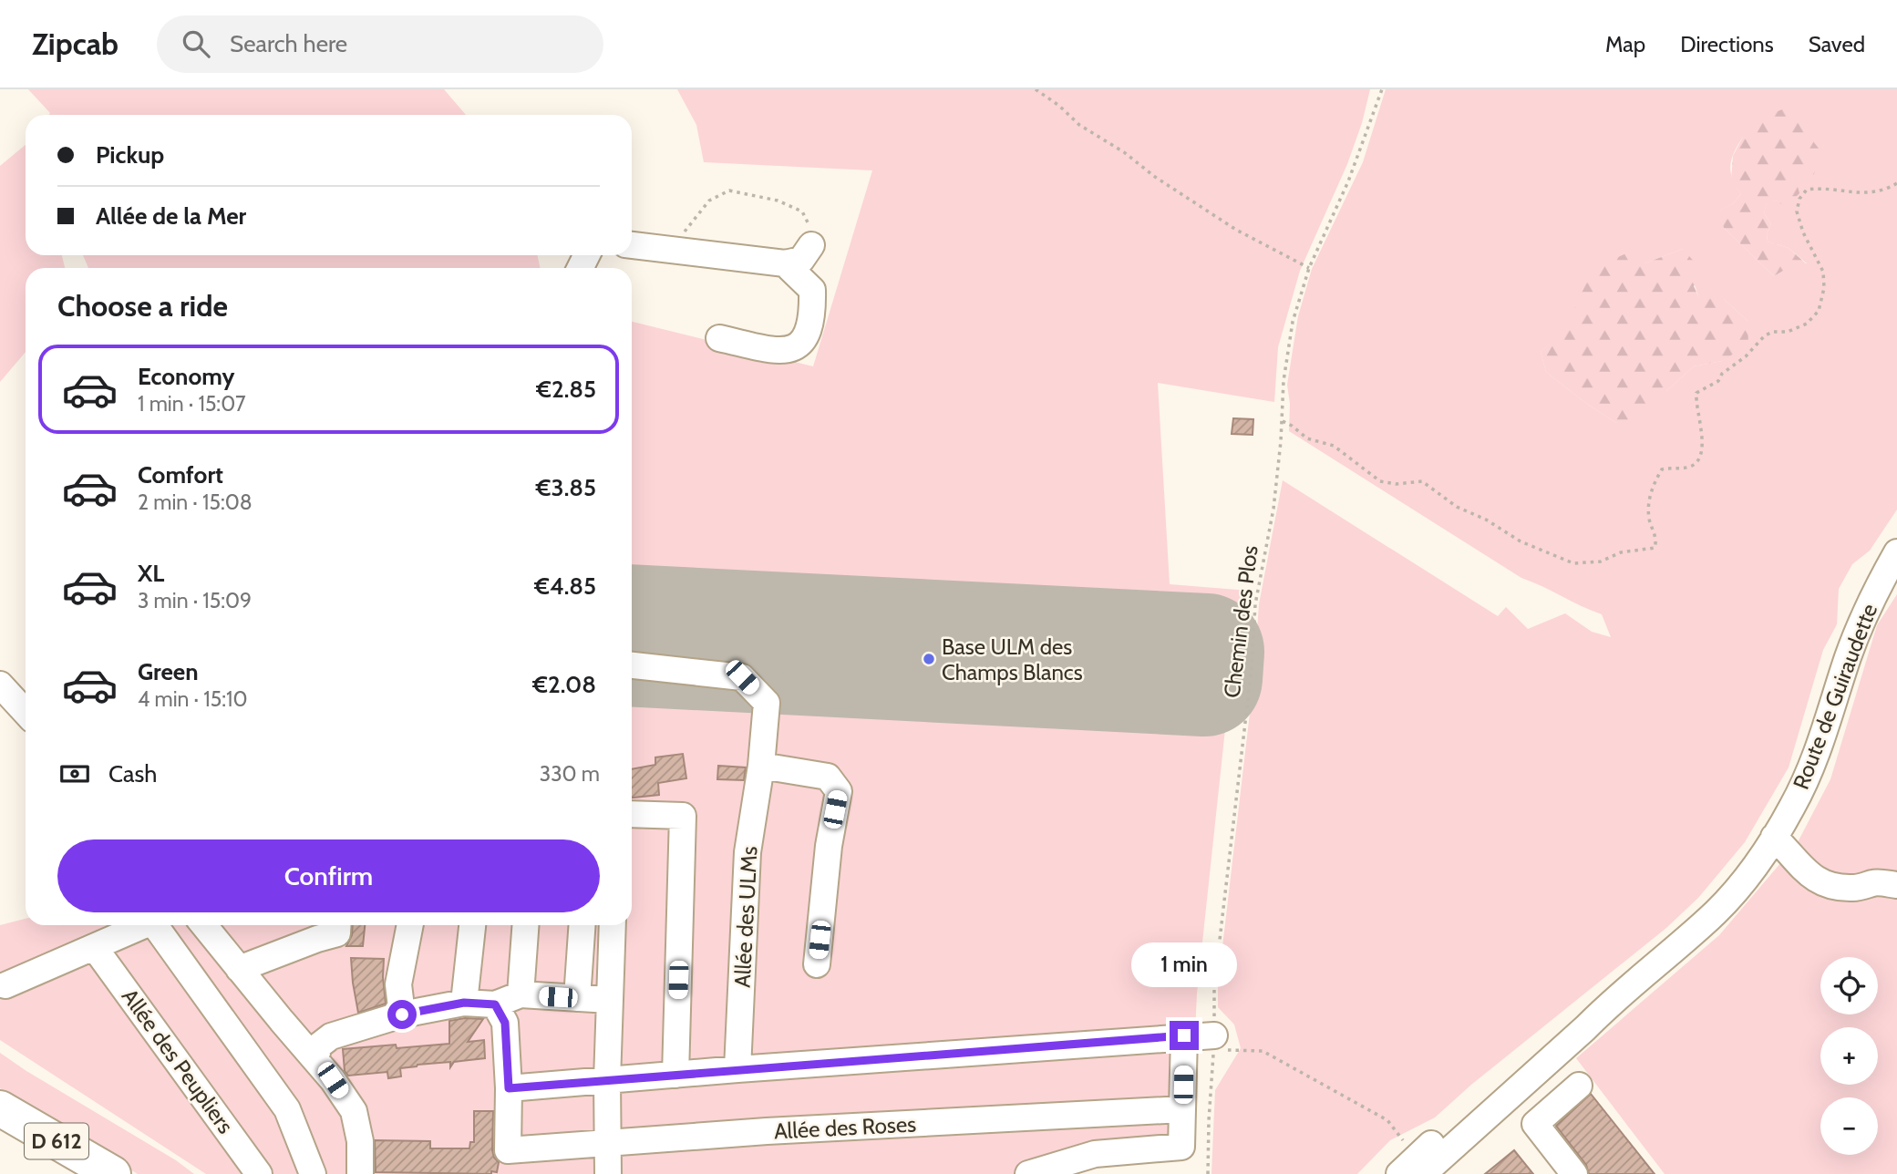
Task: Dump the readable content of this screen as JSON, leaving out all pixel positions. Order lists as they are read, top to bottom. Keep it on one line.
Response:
{"streets":{"highway":["D 612"],"street":["Route de Guiraudette","Allée des ULMs","Allée des Peupliers","Allée des Roses"],"path":["Chemin des Plos"]},"places":["Base ULM des Champs Blancs"],"page":{"header":"Zipcab","search":"Search here","nav":["Map","Directions","Saved"],"banner":["Pickup","Allée de la Mer"],"heading":"Choose a ride","list":[{"name":"Economy","note":"1 min · 15:07","value":"€2.85"},{"name":"Comfort","note":"2 min · 15:08","value":"€3.85"},{"name":"XL","note":"3 min · 15:09","value":"€4.85"},{"name":"Green","note":"4 min · 15:10","value":"€2.08"}],"pay":["Cash","330 m"],"buttons":"Confirm","bubble":"1 min","map_buttons":["+","−"]}}
